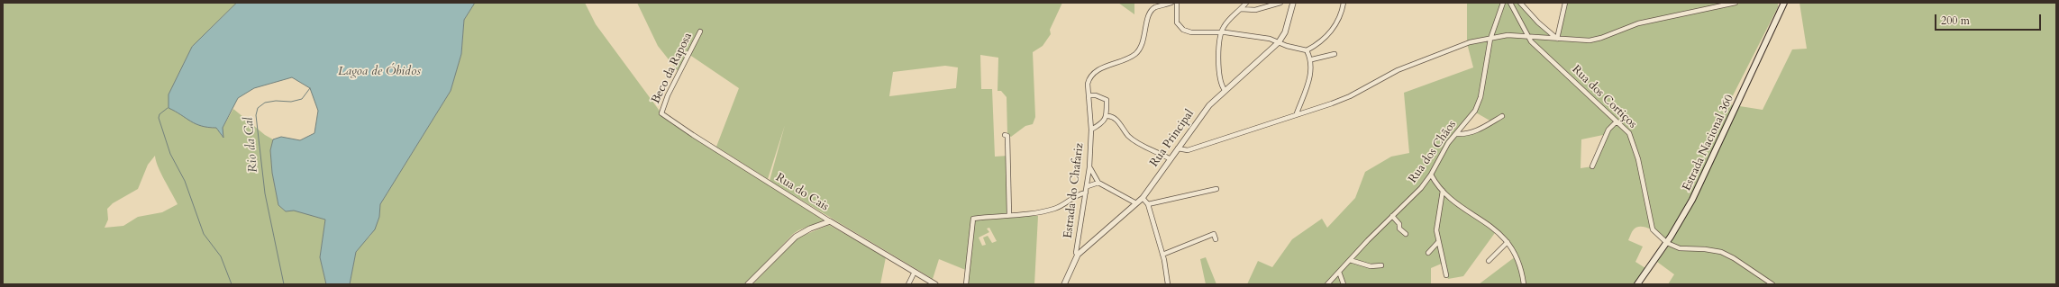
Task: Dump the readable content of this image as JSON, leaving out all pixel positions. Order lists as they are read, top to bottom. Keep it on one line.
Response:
{"streets":{"main road":["Estrada Nacional 360"],"street":["Beco da Raposa","Rua dos Cortiços","Rua Principal","Rua dos Chãos","Estrada do Chafariz","Rua do Cais"]},"crossings":[["Beco da Raposa","Rua do Cais"],["Rua dos Cortiços","Estrada Nacional 360"],["Rua Principal","Estrada do Chafariz"]],"water":["Lagoa de Óbidos","Rio da Cal"],"scale_bar":"200 m"}
